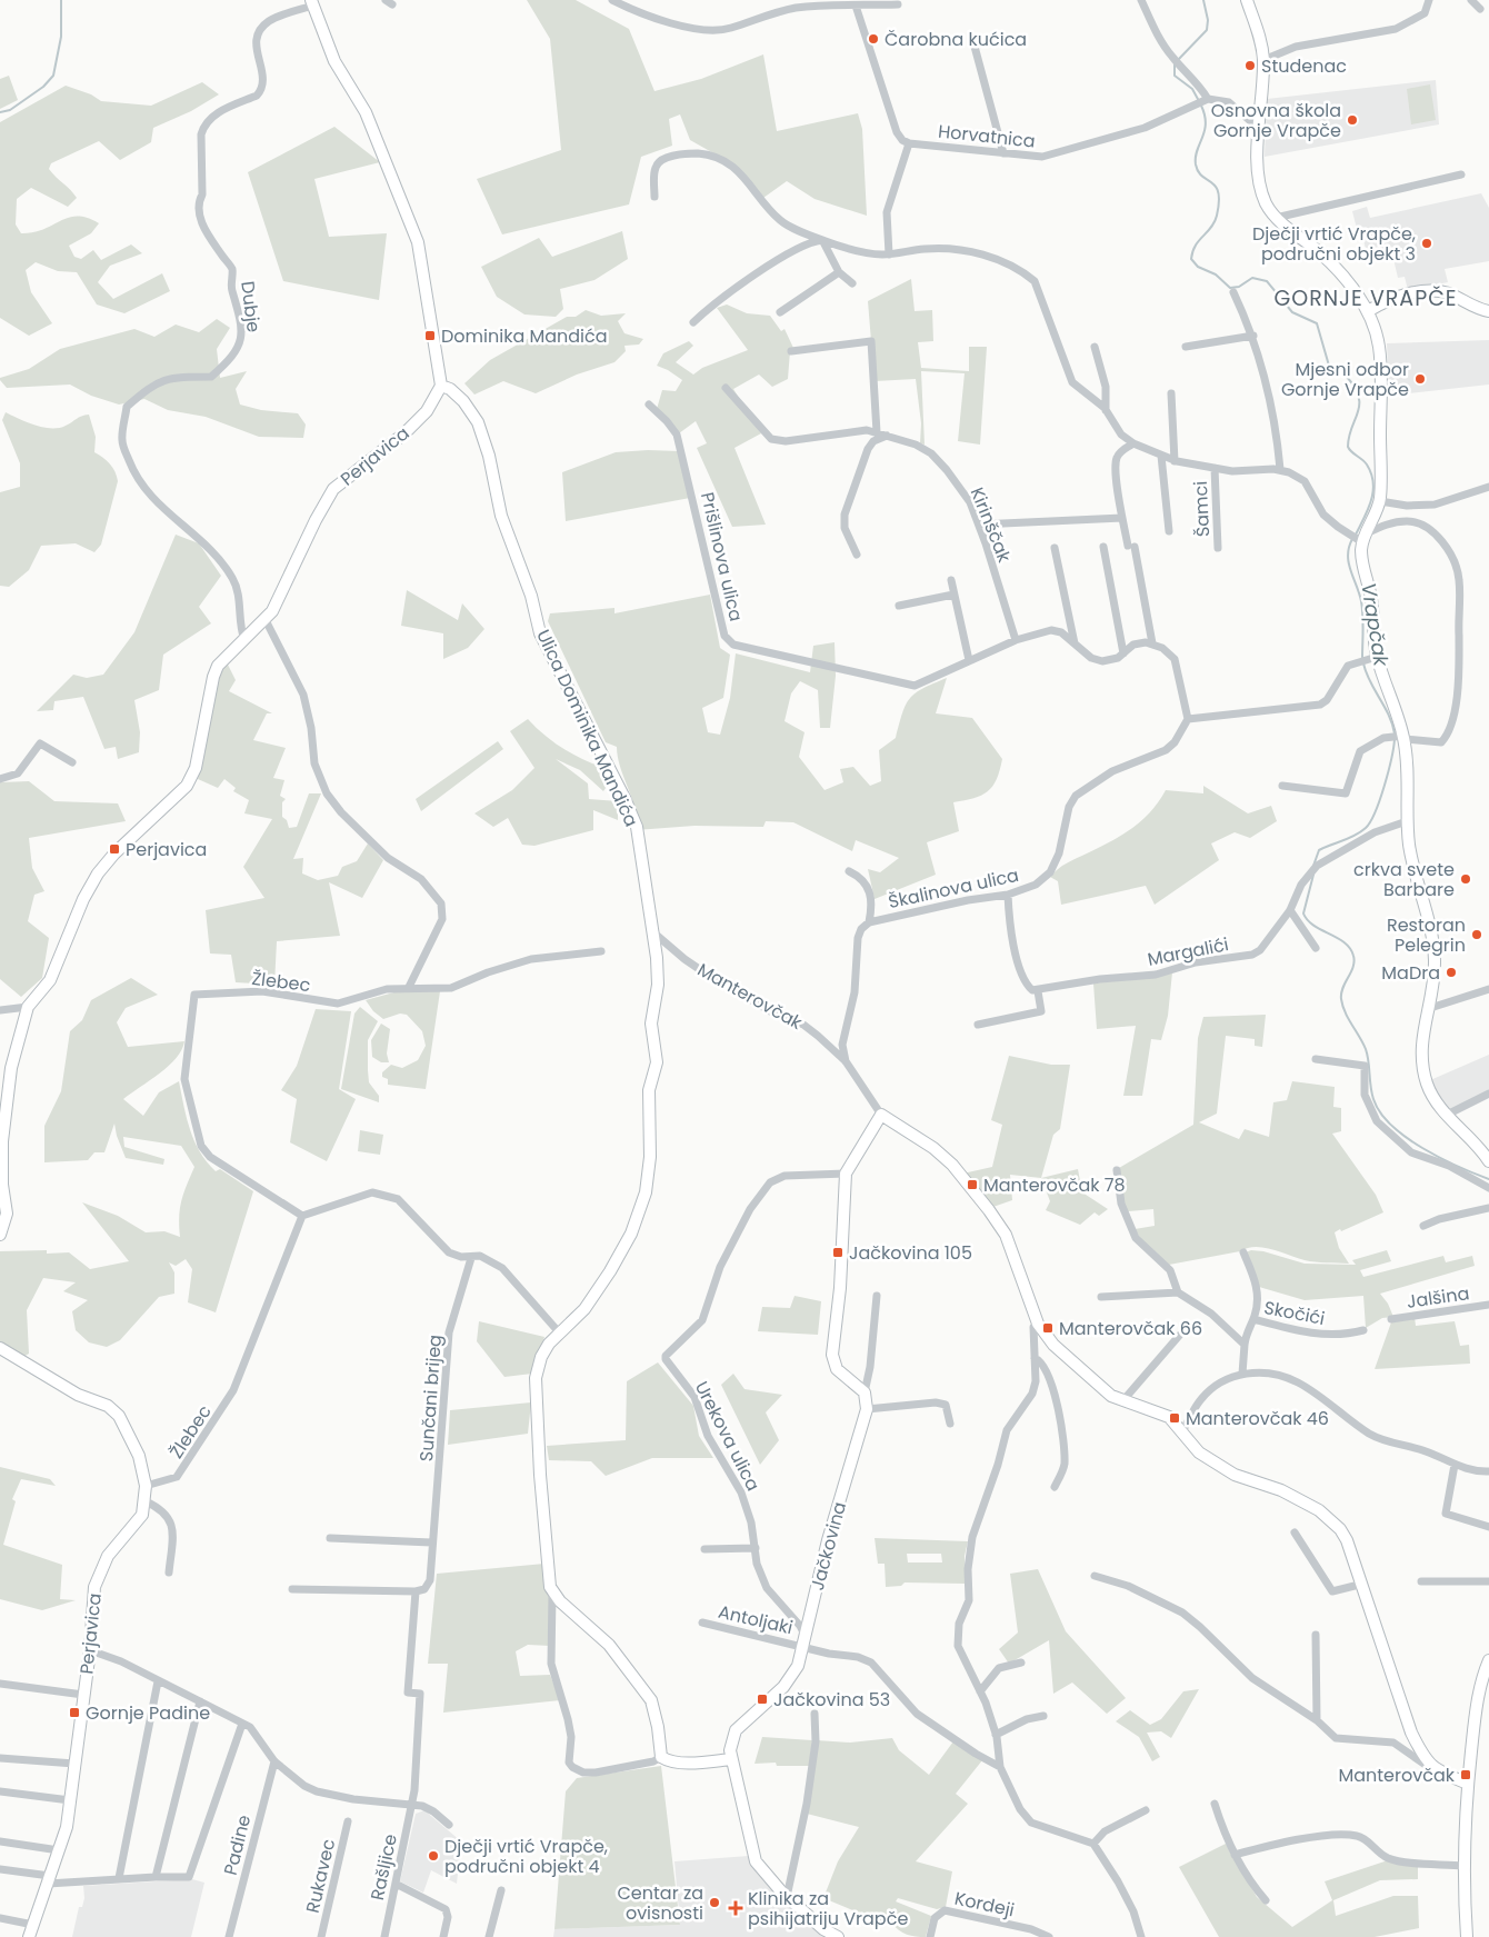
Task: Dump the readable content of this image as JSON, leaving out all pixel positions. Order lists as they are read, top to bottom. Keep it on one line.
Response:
{"streets":{"street":["Horvatnica","Dubje","Perjavica","Šamci","Kirinščak","Prišlinova ulica","Ulica Dominika Mandića","Škalinova ulica","Margalići","Žlebec","Manterovčak","Jalšina","Skočići","Sunčani brijeg","Urekova ulica","Jačkovina","Antoljaki","Padine","Rašljice","Rukavec","Kordeji"]},"crossings":[["Dubje","Perjavica"],["Perjavica","Ulica Dominika Mandića"],["Perjavica","Žlebec"],["Kirinščak","Prišlinova ulica"],["Ulica Dominika Mandića","Manterovčak"],["Škalinova ulica","Manterovčak"],["Urekova ulica","Jačkovina"],["Urekova ulica","Antoljaki"],["Jačkovina","Antoljaki"]],"districts":["GORNJE VRAPČE"],"water":["Vrapčak"],"places":{"other":["Čarobna kućica","Studenac","Osnovna škola Gornje Vrapče","Dječji vrtić Vrapče, područni objekt 3","Mjesni odbor Gornje Vrapče","crkva svete Barbare","Restoran Pelegrin","MaDra","Dječji vrtić Vrapče, područni objekt 4","Centar za ovisnosti"],"transit":["Dominika Mandića","Perjavica","Manterovčak 78","Jačkovina 105","Manterovčak 66","Manterovčak 46","Jačkovina 53","Gornje Padine","Manterovčak"],"health":["Klinika za psihijatriju Vrapče"]}}
